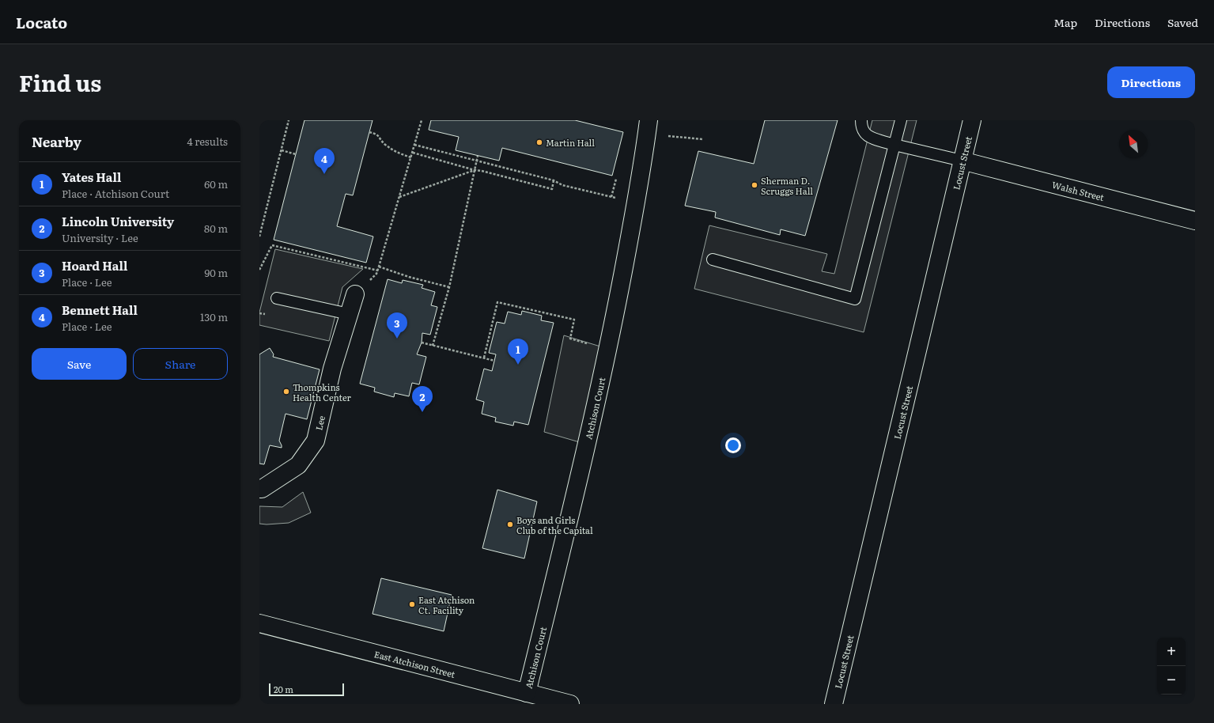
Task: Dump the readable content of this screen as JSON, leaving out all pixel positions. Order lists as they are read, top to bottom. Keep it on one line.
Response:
{"streets":{"street":["Locust Street","Walsh Street","Atchison Court","Lee","East Atchison Street"]},"crossings":[["Locust Street","Walsh Street"],["Atchison Court","East Atchison Street"]],"places":["Martin Hall","Sherman D. Scruggs Hall","Thompkins Health Center","Boys and Girls Club of the Capital","East Atchison Ct. Facility"],"scale_bar":"20 m","north":"top left","page":{"header":"Locato","nav":["Map","Directions","Saved"],"title":"Find us","buttons":["Directions",["Save","Share"]],"heading":["Nearby","4 results"],"pins":["4","3","1","2"],"list":[{"mark":"1","name":"Yates Hall","note":"Place · Atchison Court","value":"60 m"},{"mark":"2","name":"Lincoln University","note":"University · Lee","value":"80 m"},{"mark":"3","name":"Hoard Hall","note":"Place · Lee","value":"90 m"},{"mark":"4","name":"Bennett Hall","note":"Place · Lee","value":"130 m"}],"map_buttons":["+","−"],"scale":"20 m"}}
